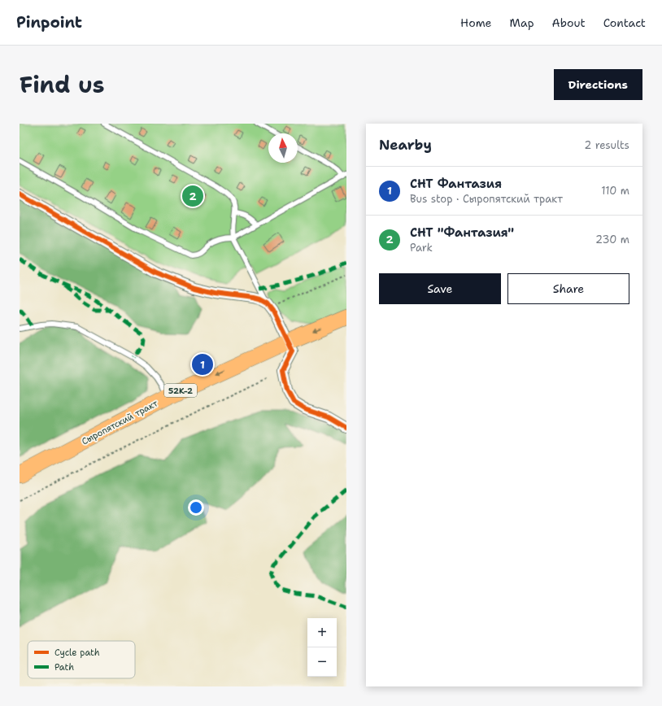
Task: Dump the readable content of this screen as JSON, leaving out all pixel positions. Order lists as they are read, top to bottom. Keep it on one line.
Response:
{"streets":{"main road":["52К-2","Сыропятский тракт"]},"legend":["Cycle path","Path"],"north":"top","page":{"header":"Pinpoint","nav":["Home","Map","About","Contact"],"title":"Find us","buttons":["Directions",["Save","Share"]],"heading":["Nearby","2 results"],"list":[{"mark":"1","name":"СНТ Фантазия","note":"Bus stop · Сыропятский тракт","value":"110 m"},{"mark":"2","name":"СНТ \"Фантазия\"","note":"Park","value":"230 m"}],"pins":["2","1"],"map_buttons":["+","−"]}}
